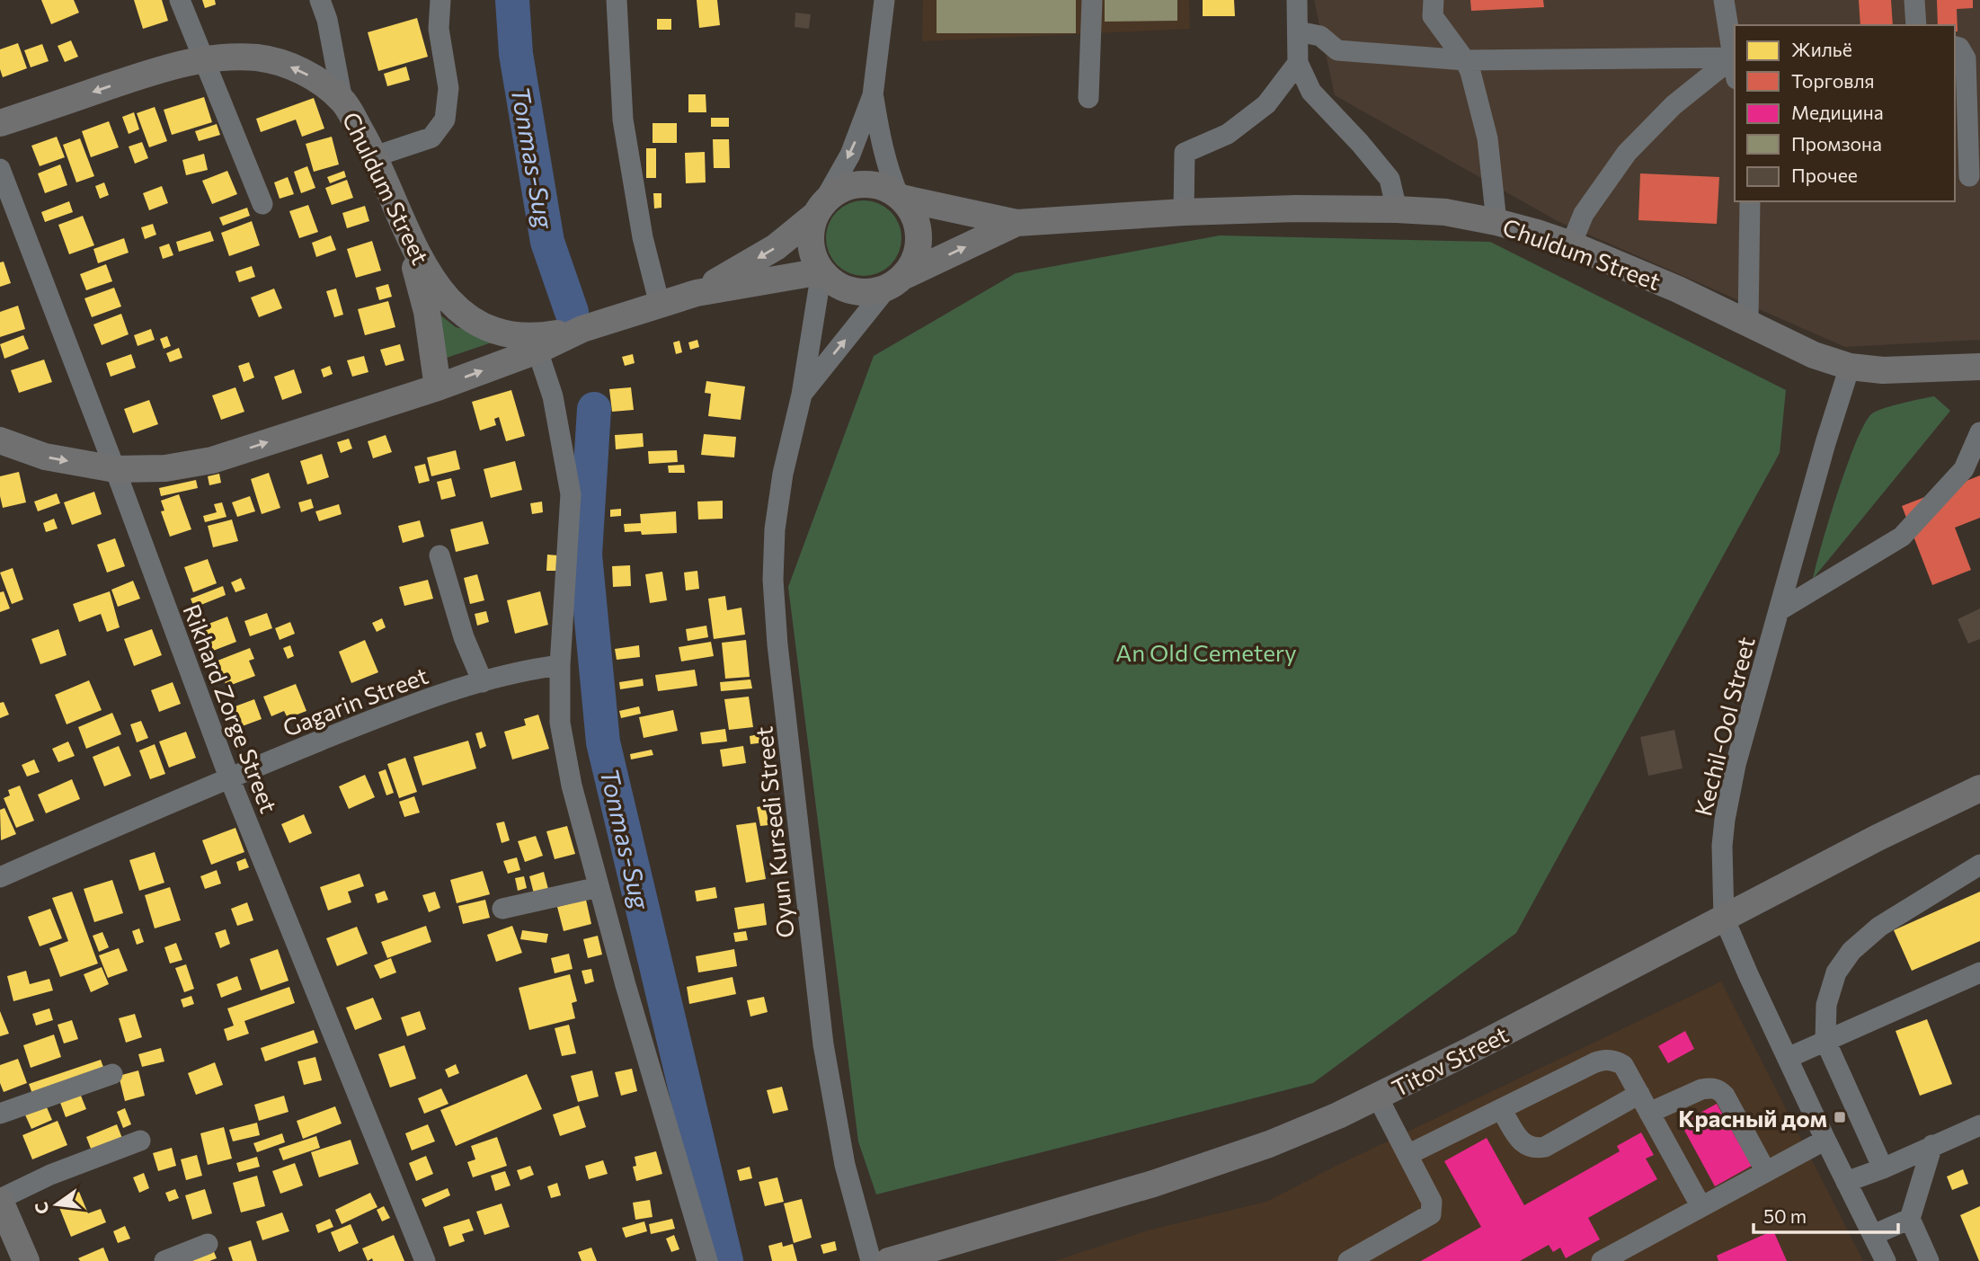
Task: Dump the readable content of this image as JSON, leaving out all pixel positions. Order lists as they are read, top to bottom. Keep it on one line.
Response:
{"streets":{"main road":["Chuldum Street","Titov Street"],"street":["Gagarin Street","Rikhard Zorge Street","Kechil-Ool Street","Oyun Kursedi Street"]},"crossings":[["Chuldum Street","Rikhard Zorge Street"],["Chuldum Street","Kechil-Ool Street"],["Chuldum Street","Oyun Kursedi Street"],["Gagarin Street","Rikhard Zorge Street"],["Kechil-Ool Street","Titov Street"]],"water":["Tonmas-Sug"],"parks":["An Old Cemetery"],"places":{"transit":["Красный дом"]},"legend":["Жильё","Торговля","Медицина","Промзона","Прочее"],"scale_bar":"50 m","north":"left"}
